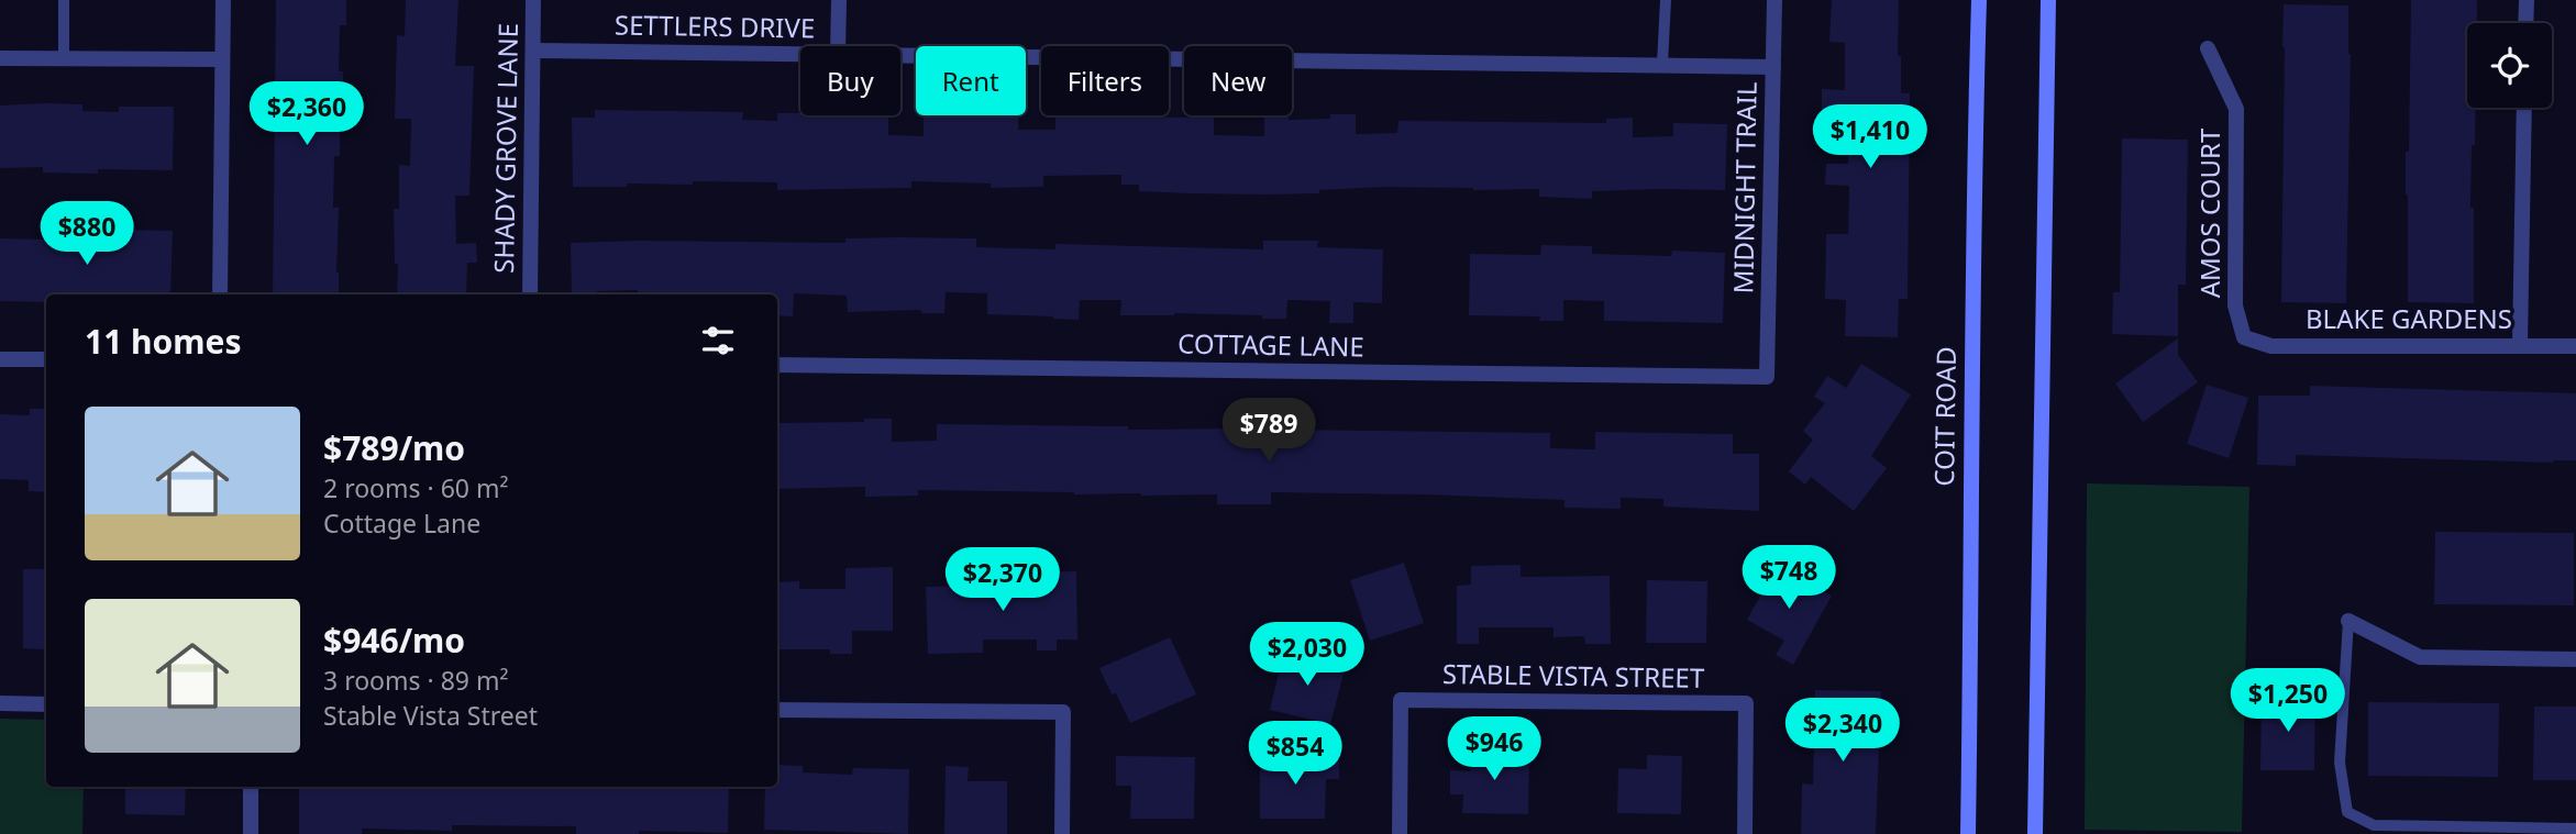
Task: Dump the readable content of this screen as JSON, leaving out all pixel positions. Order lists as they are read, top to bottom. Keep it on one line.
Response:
{"streets":{"main road":["COIT ROAD"],"street":["SETTLERS DRIVE","SHADY GROVE LANE","MIDNIGHT TRAIL","AMOS COURT","BLAKE GARDENS","COTTAGE LANE","STABLE VISTA STREET"]},"crossings":[["SETTLERS DRIVE","SHADY GROVE LANE"],["SETTLERS DRIVE","MIDNIGHT TRAIL"],["MIDNIGHT TRAIL","COTTAGE LANE"],["AMOS COURT","BLAKE GARDENS"]],"page":{"chip":["Buy","Rent","Filters","New"],"price":["$2,360","$1,410","$880","$789","$748","$2,370","$2,030","$1,250","$2,340","$946","$854"],"heading":"11 homes","list":[{"name":"$789/mo","note":"2 rooms · 60 m² · Cottage Lane"},{"name":"$946/mo","note":"3 rooms · 89 m² · Stable Vista Street"}]}}
